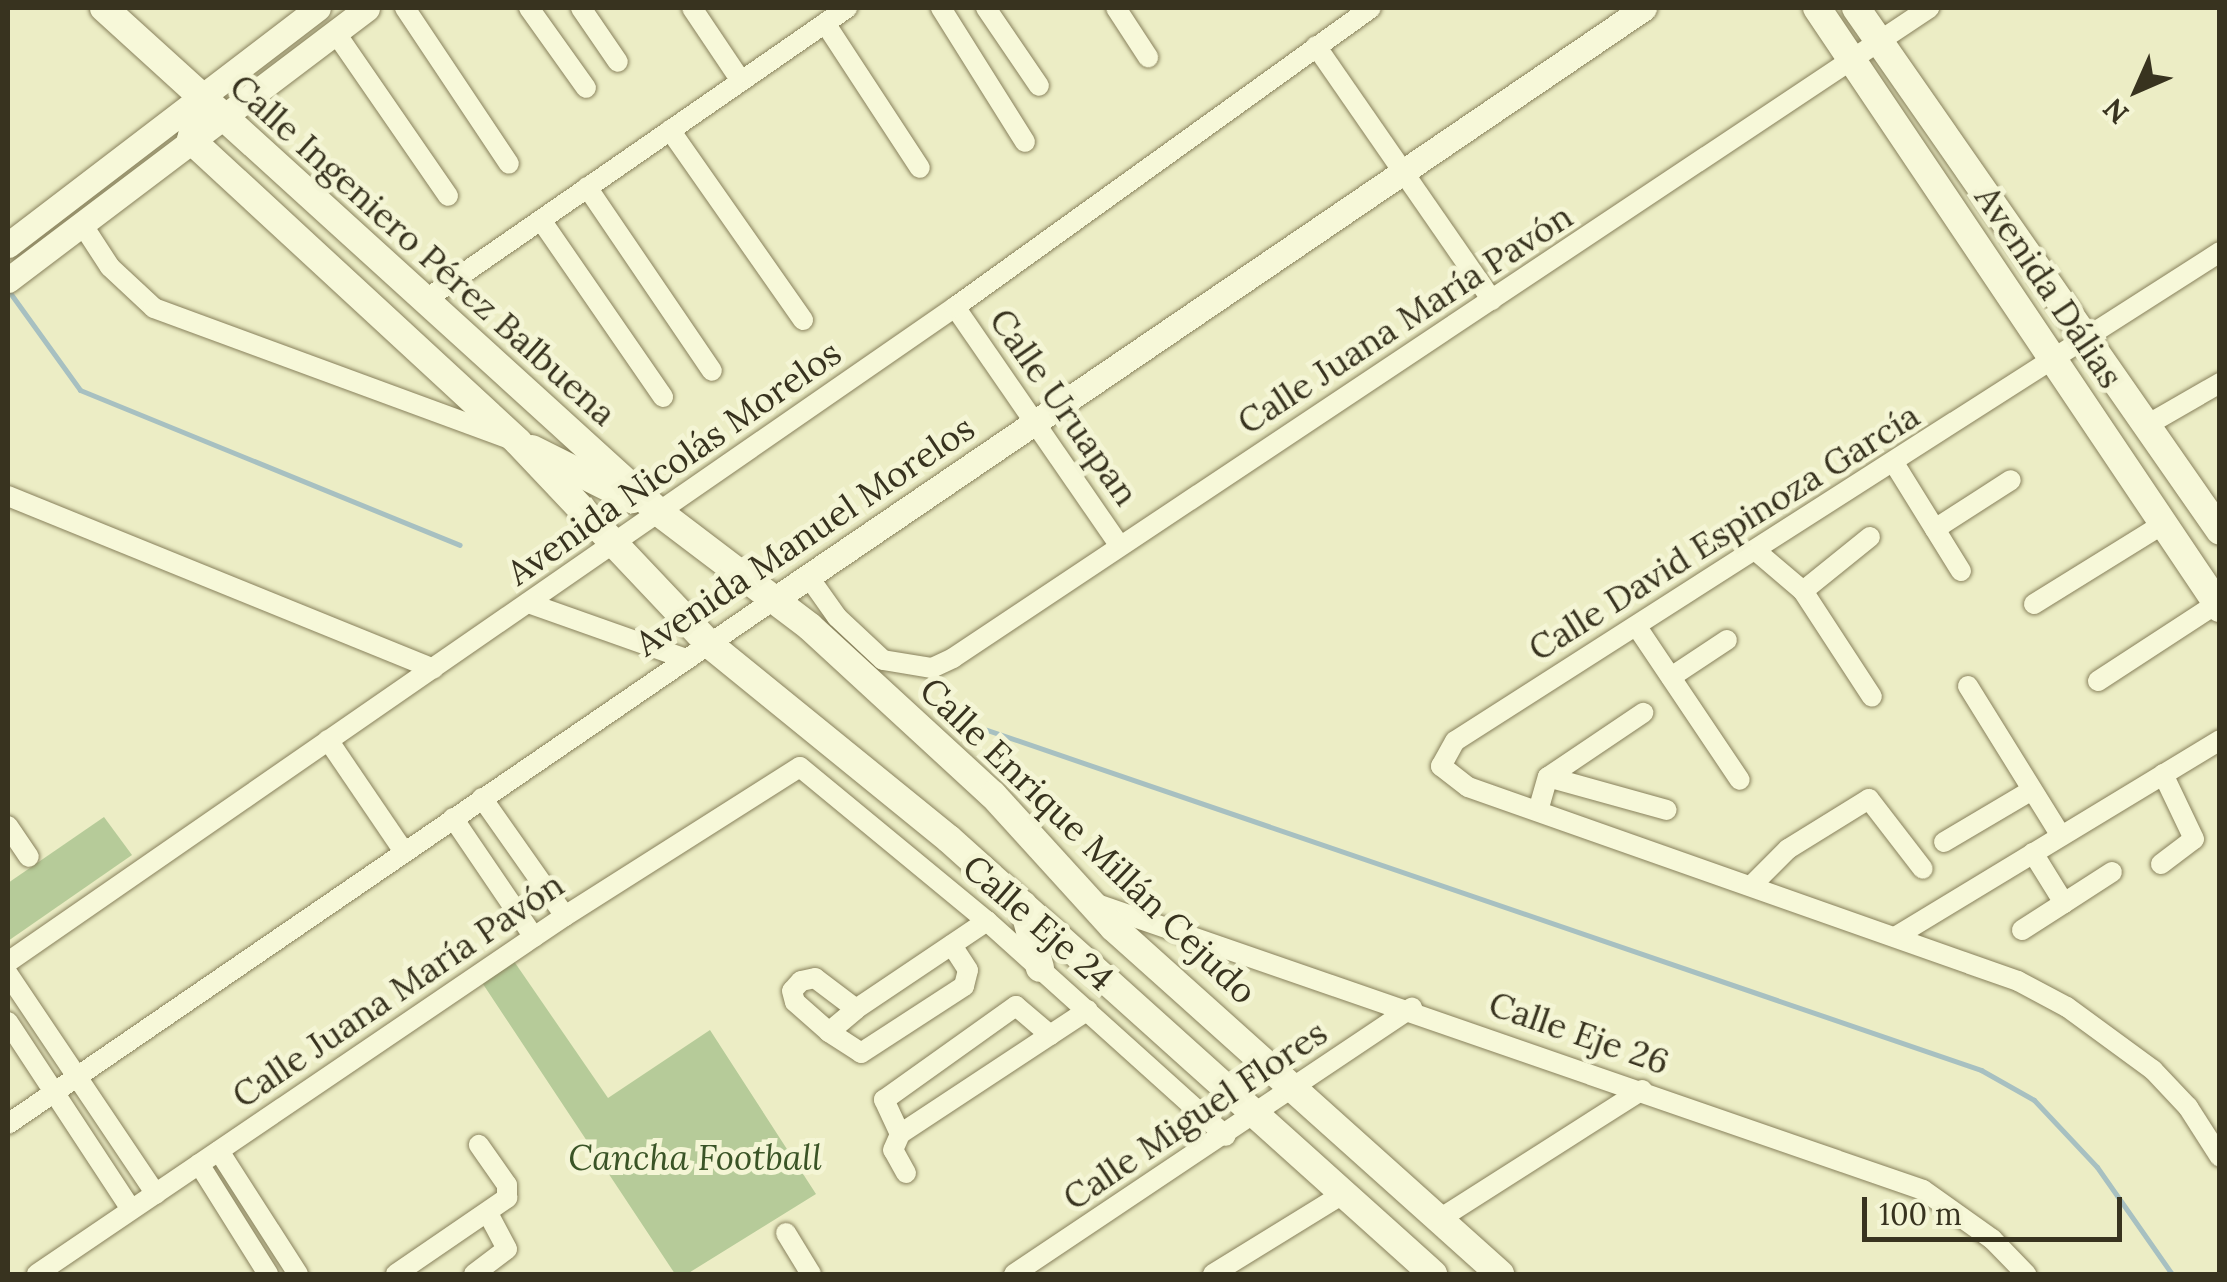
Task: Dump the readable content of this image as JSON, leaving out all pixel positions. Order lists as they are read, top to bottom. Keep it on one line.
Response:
{"streets":{"main road":["Calle Ingeniero Pérez Balbuena","Avenida Dálias","Calle Enrique Millán Cejudo"],"street":["Calle Juana María Pavón","Calle Uruapan","Avenida Nicolás Morelos","Calle David Espinoza García","Avenida Manuel Morelos","Calle Eje 24","Calle Eje 26","Calle Miguel Flores"]},"crossings":[["Calle Ingeniero Pérez Balbuena","Avenida Nicolás Morelos"],["Calle Ingeniero Pérez Balbuena","Calle Enrique Millán Cejudo"],["Avenida Dálias","Calle Juana María Pavón"],["Avenida Dálias","Calle David Espinoza García"],["Calle Juana María Pavón","Calle Uruapan"],["Calle Juana María Pavón","Avenida Manuel Morelos"],["Calle Juana María Pavón","Calle Eje 24"],["Calle Uruapan","Avenida Nicolás Morelos"],["Calle Uruapan","Avenida Manuel Morelos"],["Avenida Nicolás Morelos","Calle Enrique Millán Cejudo"],["Avenida Manuel Morelos","Calle Enrique Millán Cejudo"],["Calle Enrique Millán Cejudo","Calle Eje 26"],["Calle Enrique Millán Cejudo","Calle Miguel Flores"],["Calle Eje 24","Calle Miguel Flores"],["Calle Eje 26","Calle Miguel Flores"]],"parks":["Cancha Football"],"scale_bar":"100 m","north":"bottom left"}
